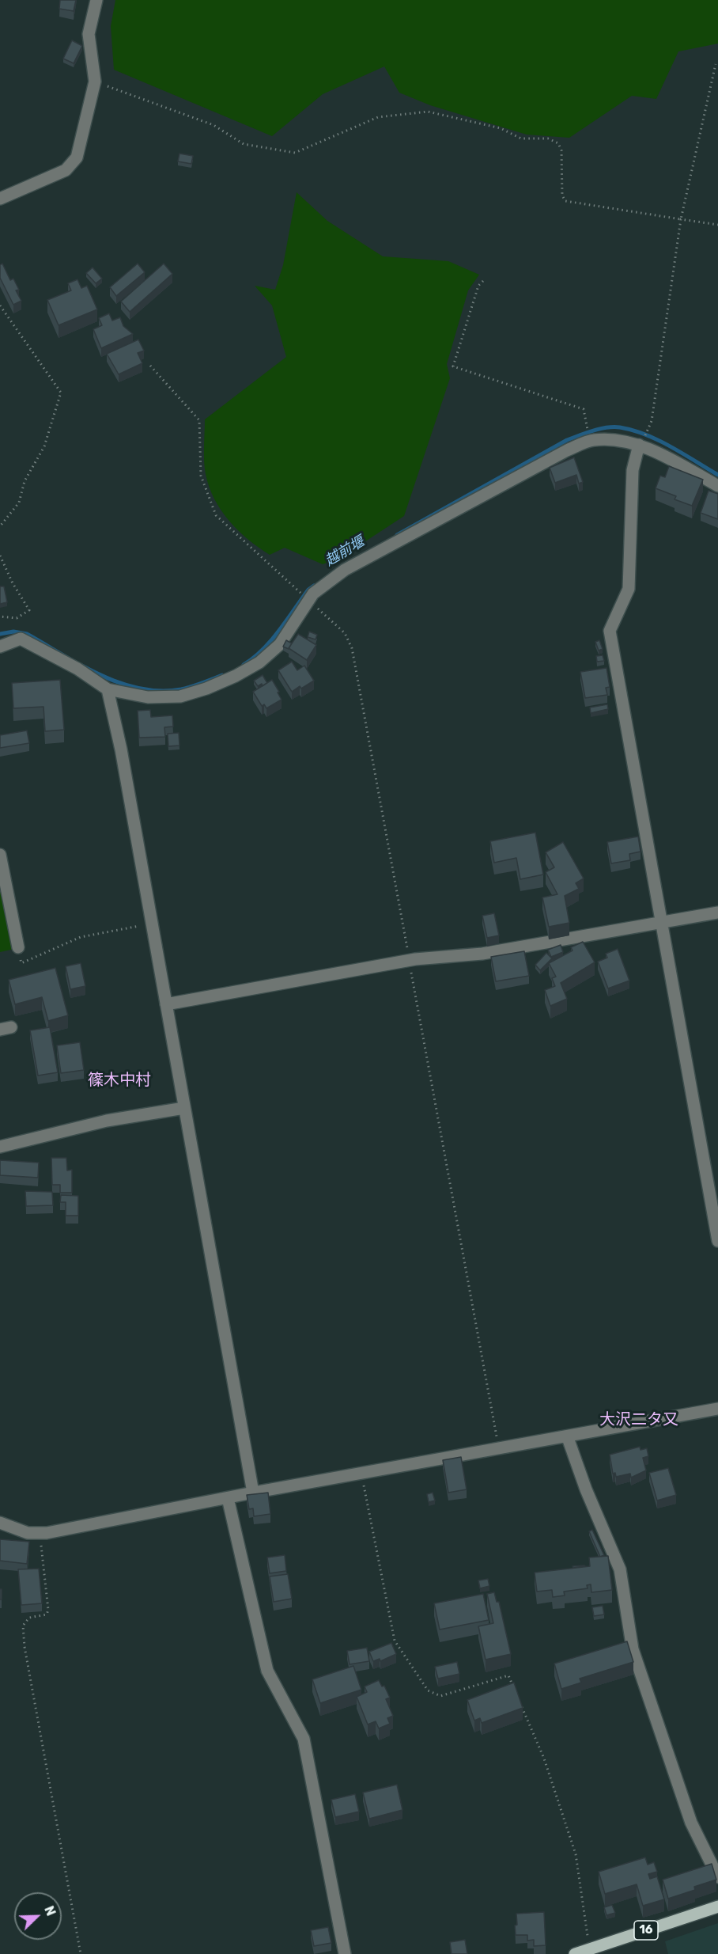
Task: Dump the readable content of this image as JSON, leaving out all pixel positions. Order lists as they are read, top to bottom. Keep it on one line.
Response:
{"streets":{"main road":["16"]},"districts":["篠木中村","大沢二タ又"],"water":["越前堰"],"north":"top right"}
